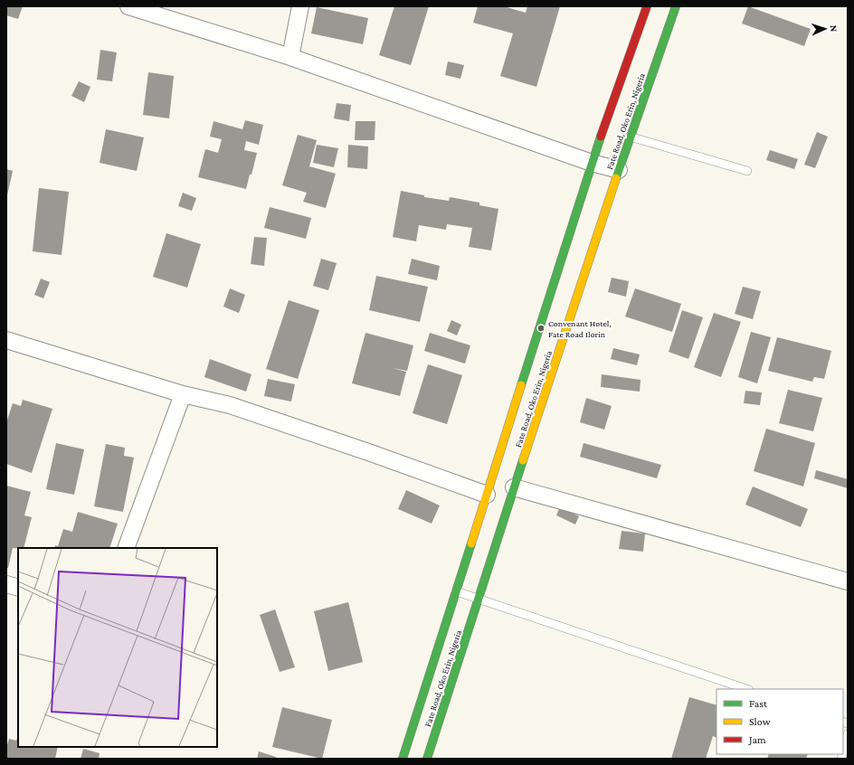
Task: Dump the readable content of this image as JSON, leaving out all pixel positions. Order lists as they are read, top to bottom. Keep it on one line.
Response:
{"streets":{"street":["Fate Road, Oko Erin, Nigeria"]},"places":["Convenant Hotel, Fate Road Ilorin"],"legend":["Fast","Slow","Jam"],"north":"right"}
